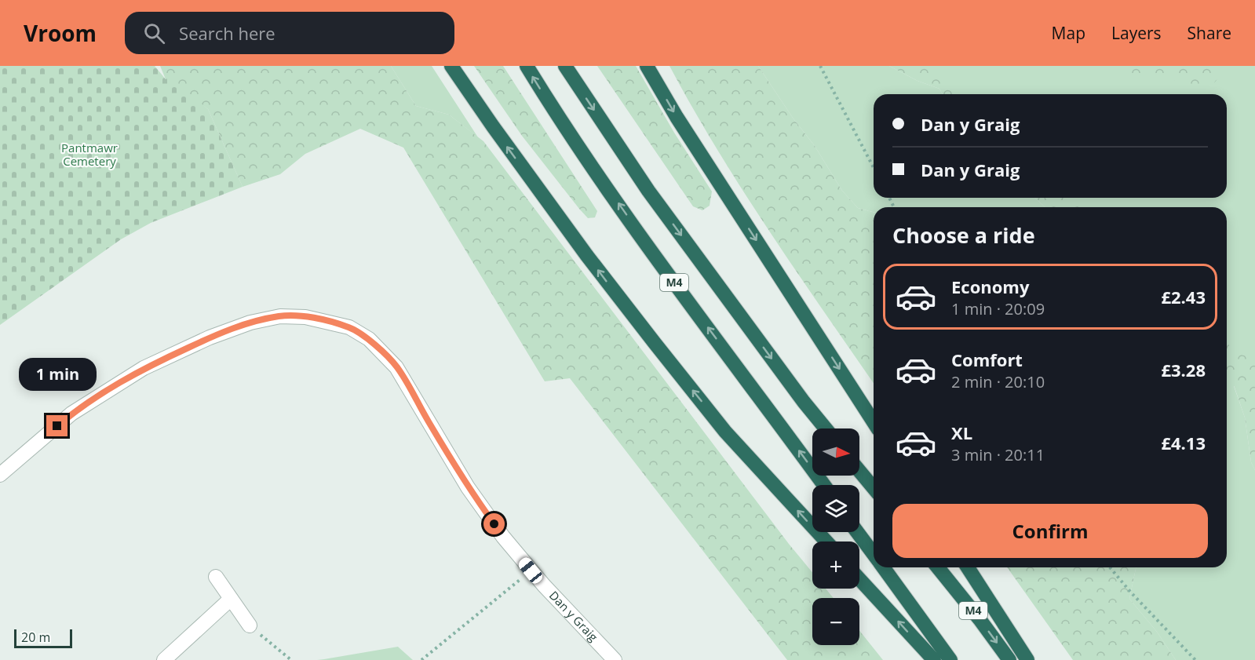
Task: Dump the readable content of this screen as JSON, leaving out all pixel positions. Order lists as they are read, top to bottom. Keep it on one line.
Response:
{"streets":{"highway":["M4"],"street":["Dan y Graig"]},"parks":["Pantmawr Cemetery"],"scale_bar":"20 m","north":"right","page":{"header":"Vroom","search":"Search here","nav":["Map","Layers","Share"],"banner":["Dan y Graig","Dan y Graig"],"heading":"Choose a ride","list":[{"name":"Economy","note":"1 min · 20:09","value":"£2.43"},{"name":"Comfort","note":"2 min · 20:10","value":"£3.28"},{"name":"XL","note":"3 min · 20:11","value":"£4.13"}],"bubble":"1 min","map_buttons":["+","−"],"buttons":"Confirm","scale":"20 m"}}
